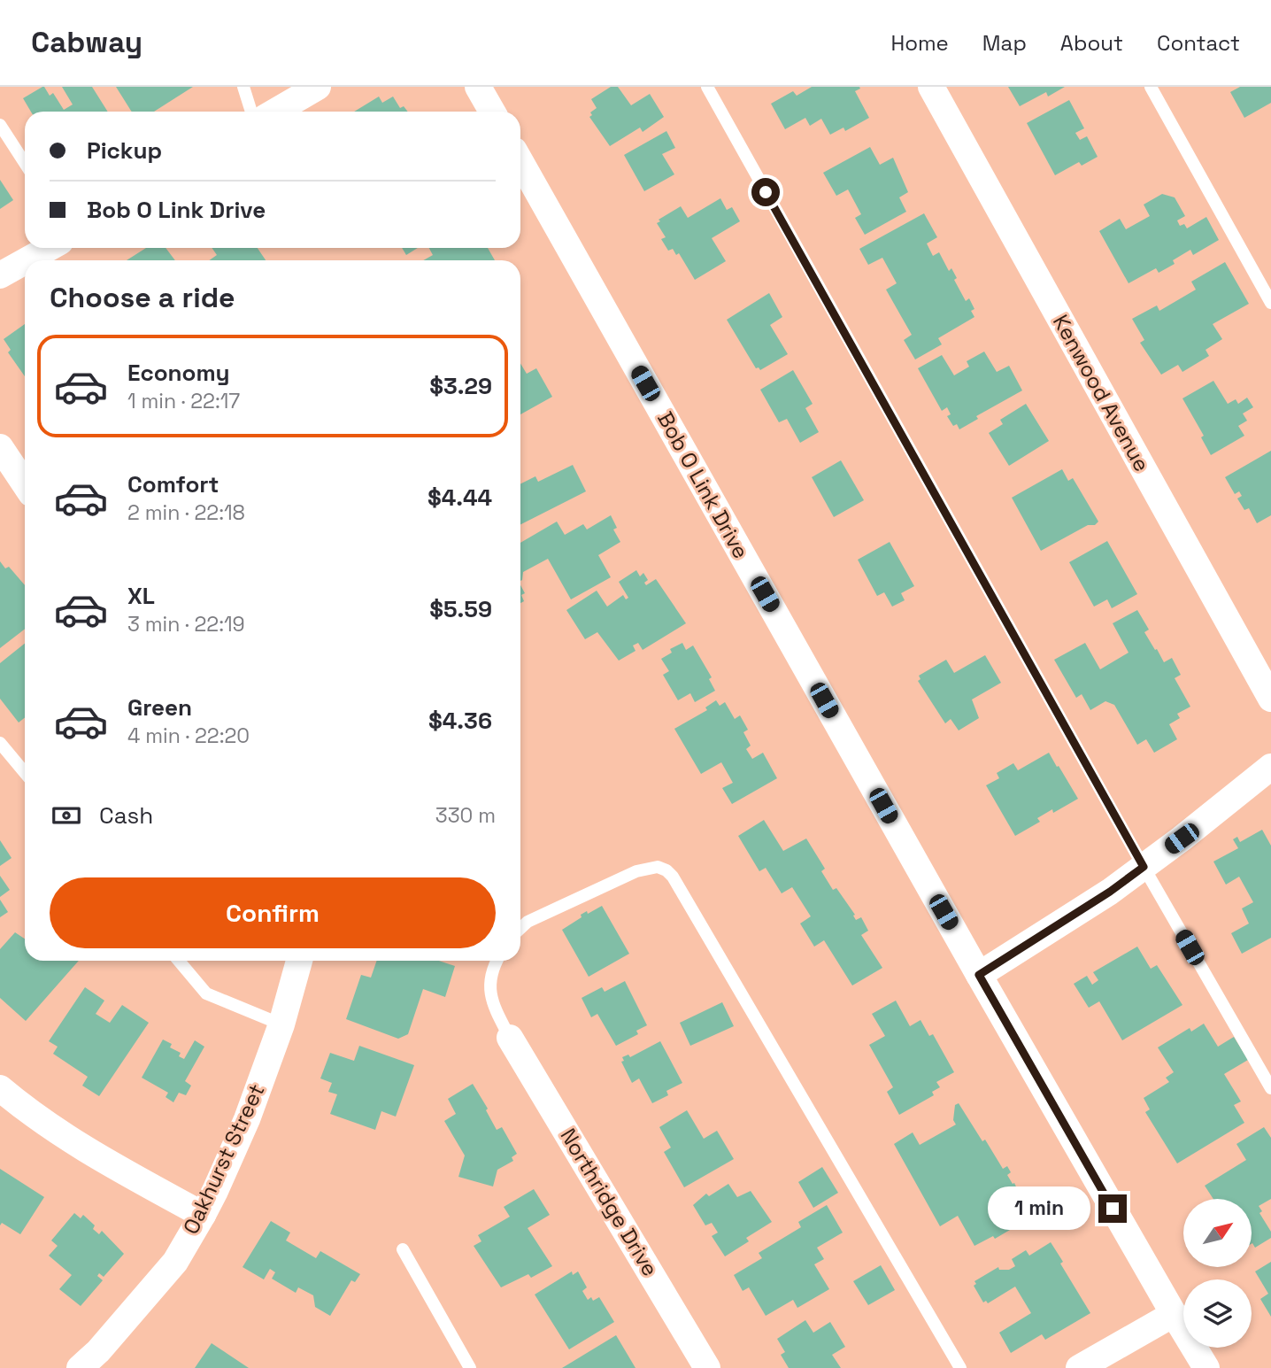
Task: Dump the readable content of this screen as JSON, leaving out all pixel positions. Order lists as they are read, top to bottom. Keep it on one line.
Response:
{"streets":{"street":["Kenwood Avenue","Bob O Link Drive","Oakhurst Street","Northridge Drive"]},"north":"top right","page":{"header":"Cabway","nav":["Home","Map","About","Contact"],"banner":["Pickup","Bob O Link Drive"],"heading":"Choose a ride","list":[{"name":"Economy","note":"1 min · 22:17","value":"$3.29"},{"name":"Comfort","note":"2 min · 22:18","value":"$4.44"},{"name":"XL","note":"3 min · 22:19","value":"$5.59"},{"name":"Green","note":"4 min · 22:20","value":"$4.36"}],"pay":["Cash","330 m"],"buttons":"Confirm","bubble":"1 min"}}
